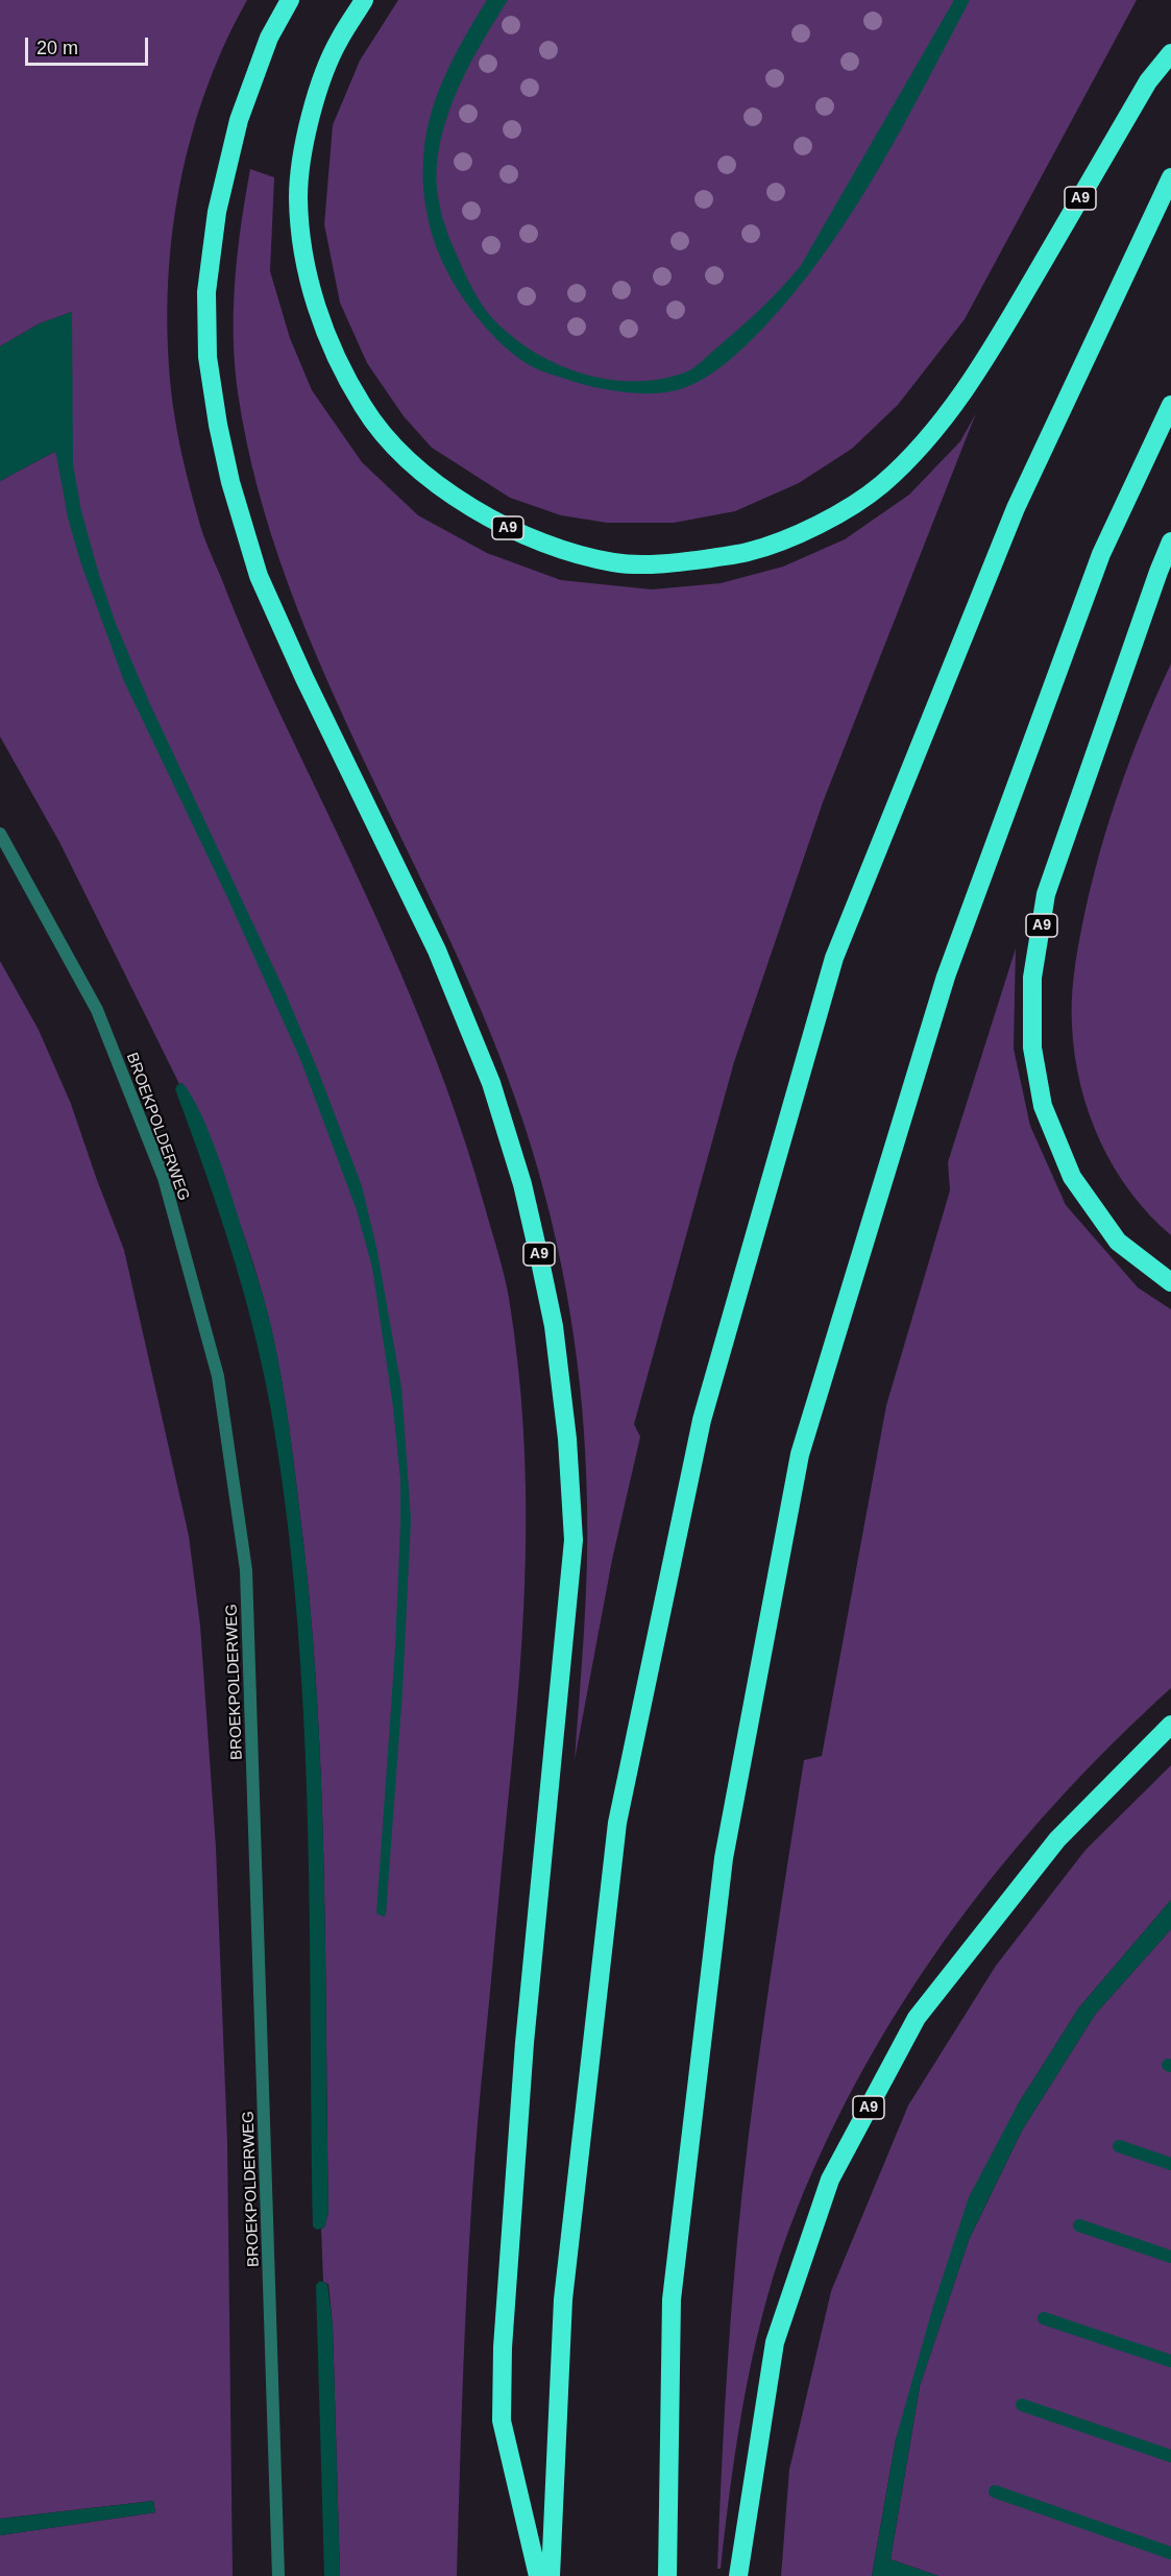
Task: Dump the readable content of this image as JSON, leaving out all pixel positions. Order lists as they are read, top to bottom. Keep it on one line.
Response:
{"streets":{"highway":["A9"],"street":["BROEKPOLDERWEG"]},"scale_bar":"20 m"}
